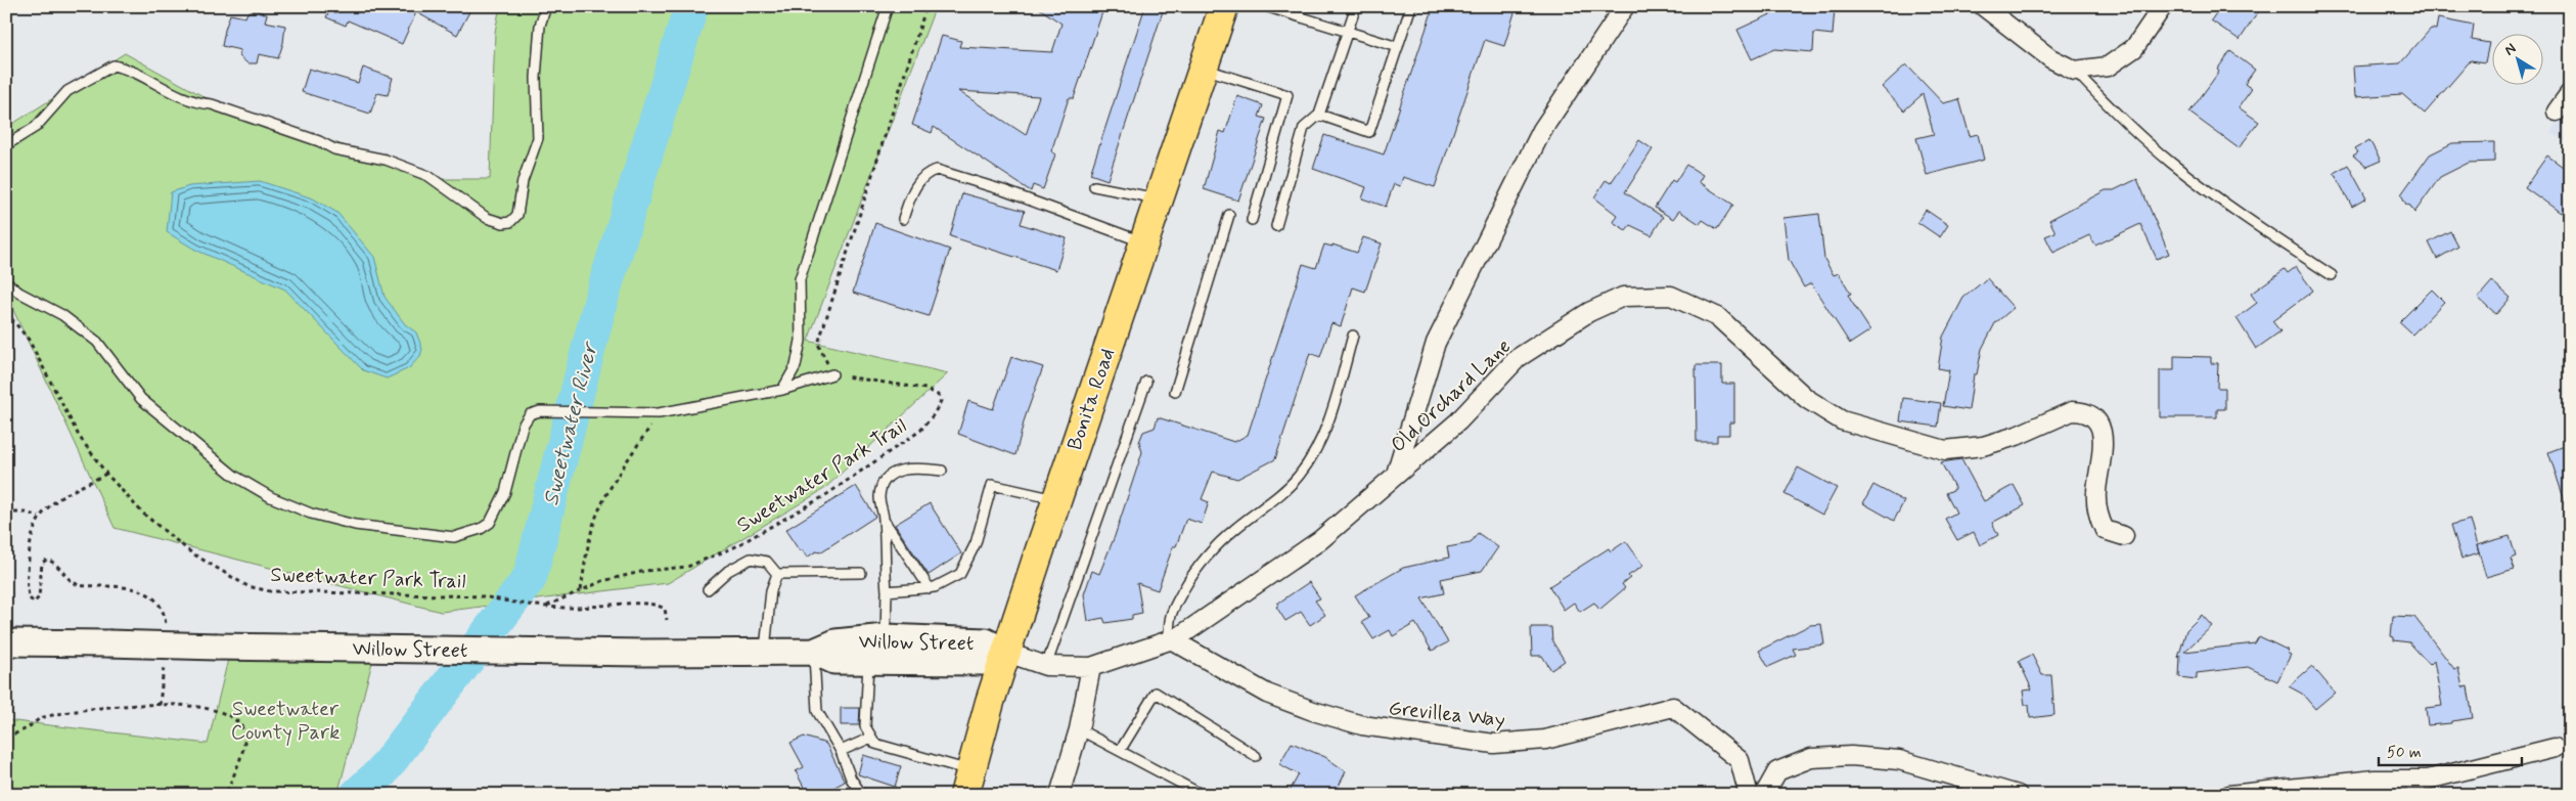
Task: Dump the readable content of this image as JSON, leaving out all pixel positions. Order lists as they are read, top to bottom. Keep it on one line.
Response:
{"streets":{"main road":["Bonita Road","Willow Street"],"street":["Old Orchard Lane","Grevillea Way"],"path":["Sweetwater Park Trail"]},"crossings":[["Old Orchard Lane","Bonita Road"],["Old Orchard Lane","Willow Street"],["Old Orchard Lane","Grevillea Way"],["Bonita Road","Willow Street"]],"water":["Sweetwater River"],"parks":["Sweetwater County Park"],"scale_bar":"50 m","north":"top left"}
